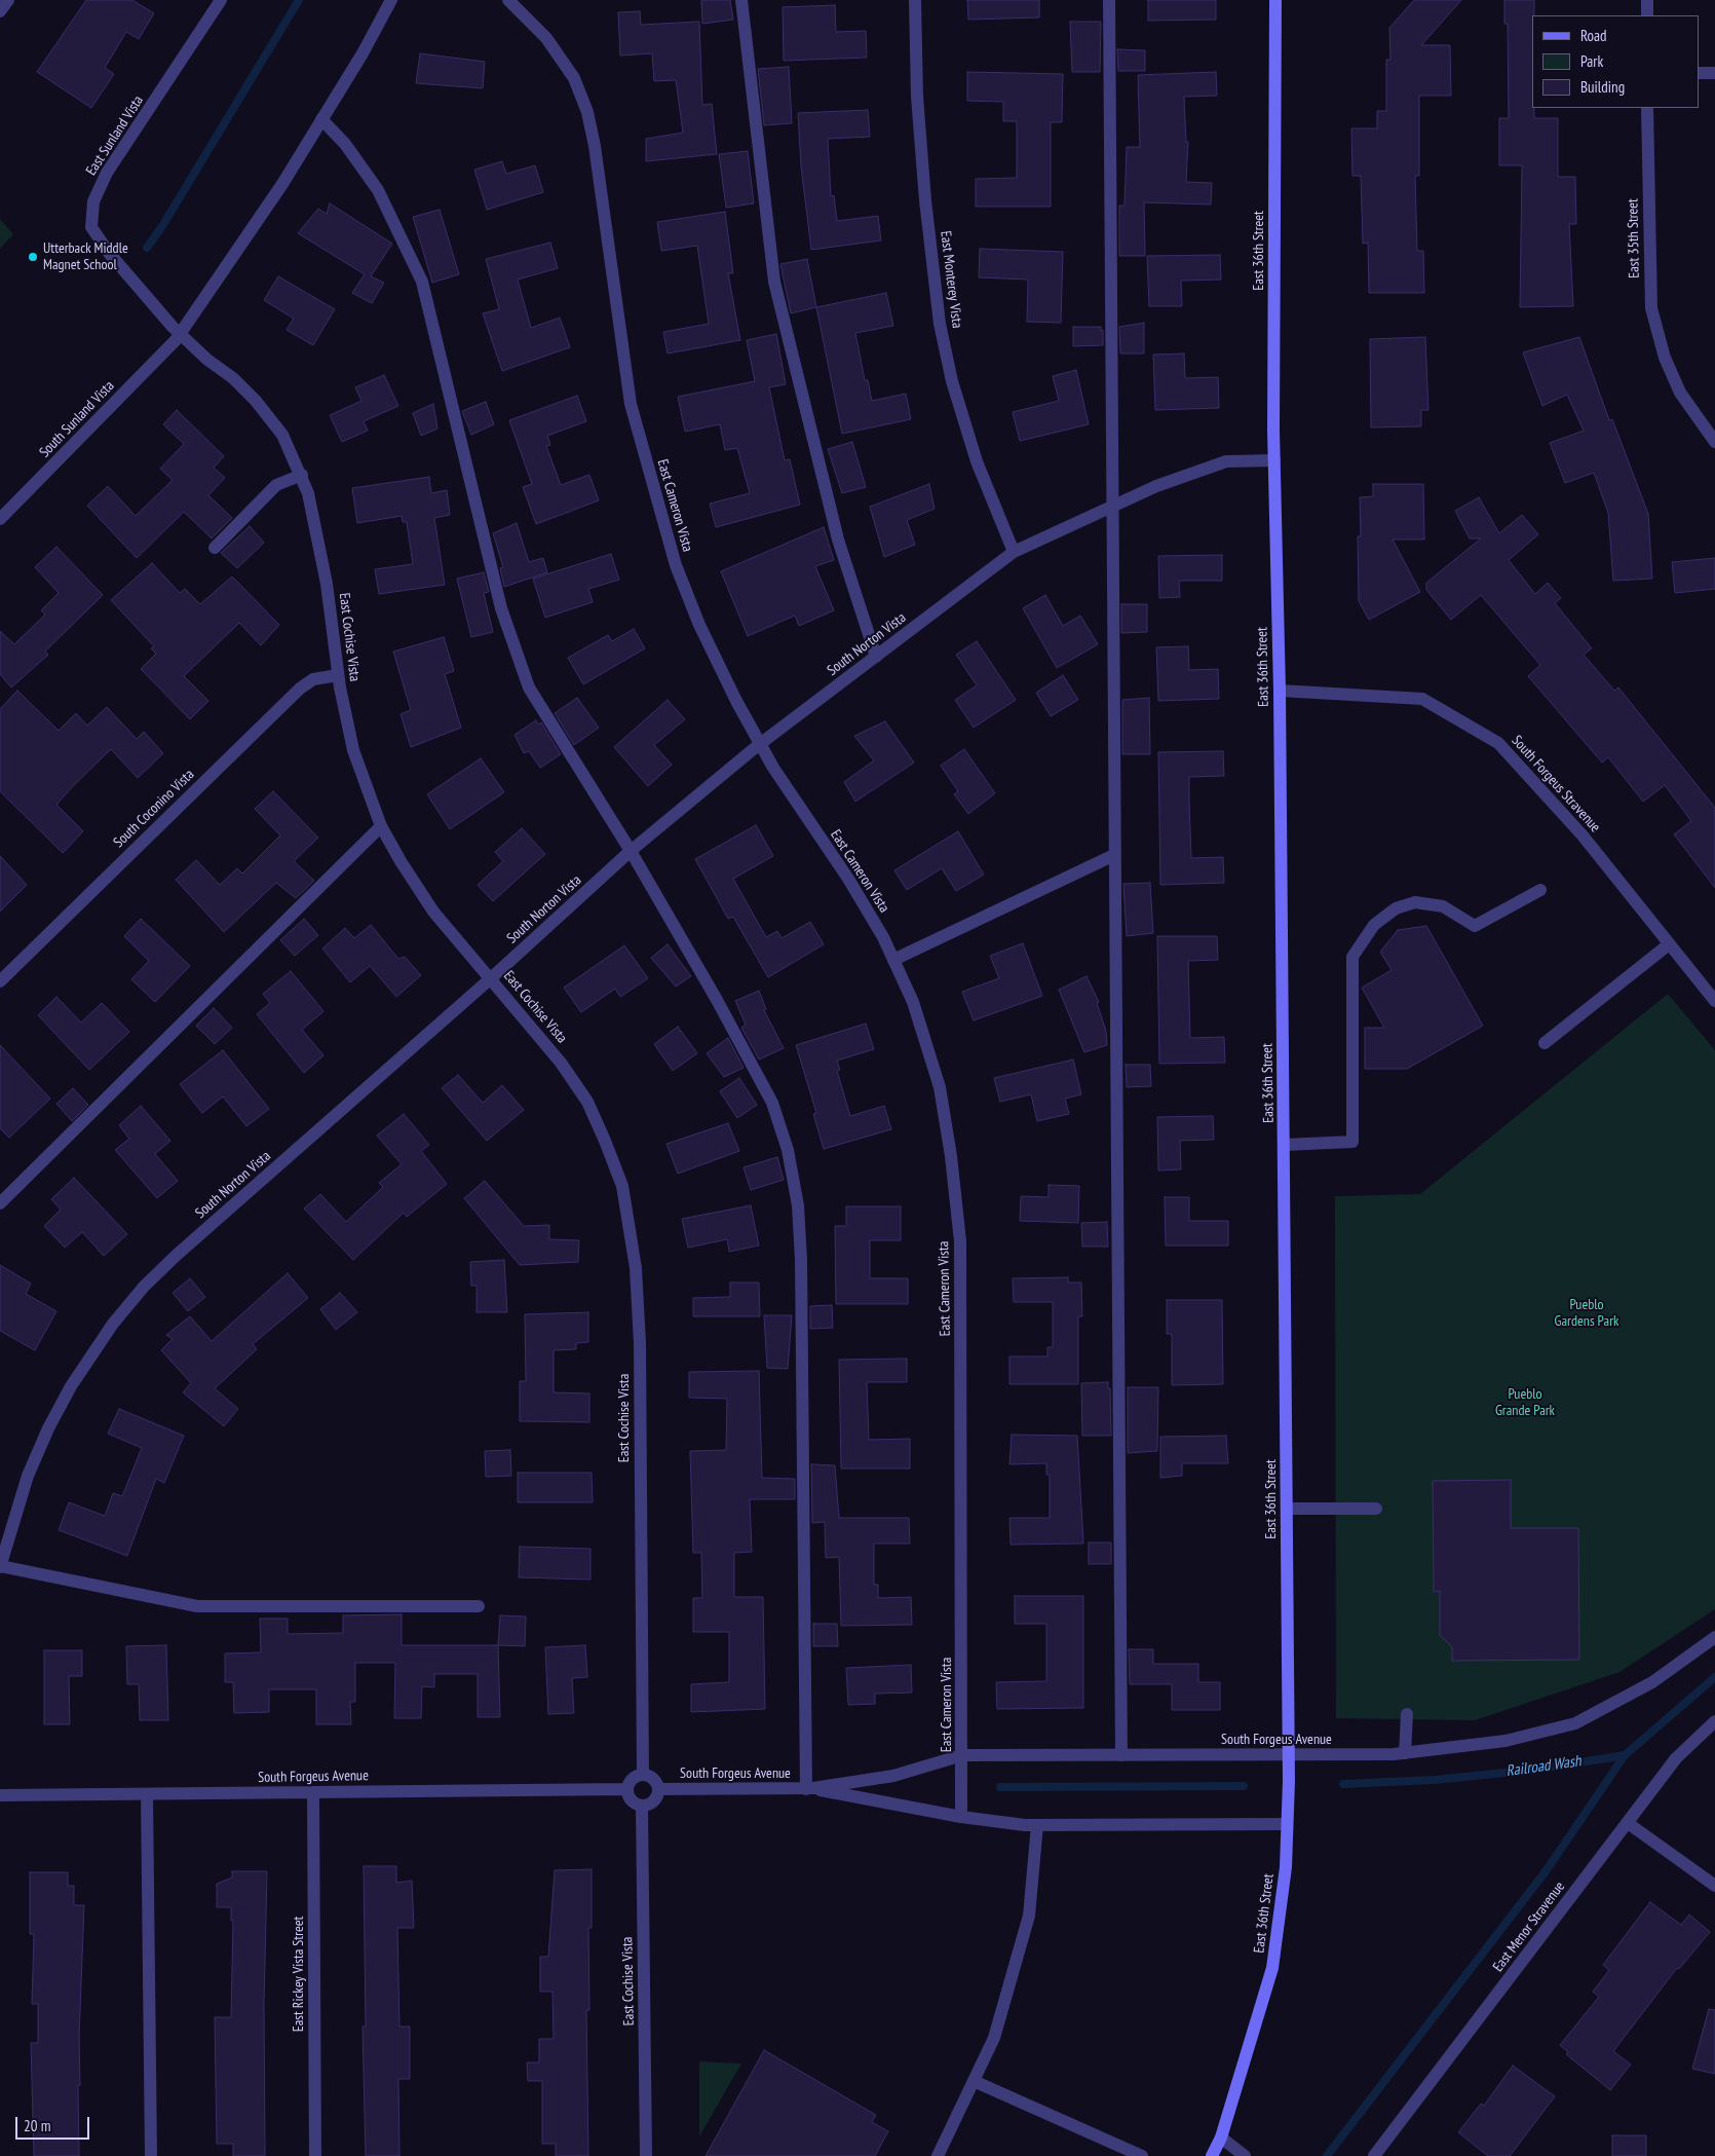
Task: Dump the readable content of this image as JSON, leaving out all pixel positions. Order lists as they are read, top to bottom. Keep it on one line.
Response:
{"streets":{"main road":["East 36th Street"],"street":["East Sunland Vista","East 35th Street","East Monterey Vista","South Sunland Vista","East Cameron Vista","East Cochise Vista","South Norton Vista","South Forgeus Stravenue","South Coconino Vista","South Forgeus Avenue","East Menor Stravenue","East Rickey Vista Street"]},"crossings":[["East Sunland Vista","South Sunland Vista"],["East Sunland Vista","East Cochise Vista"],["East 36th Street","South Norton Vista"],["East 36th Street","South Forgeus Stravenue"],["East 36th Street","South Forgeus Avenue"],["East Monterey Vista","South Norton Vista"],["South Sunland Vista","East Cochise Vista"],["East Cameron Vista","South Norton Vista"],["East Cameron Vista","South Forgeus Avenue"],["East Cochise Vista","South Norton Vista"],["East Cochise Vista","South Coconino Vista"],["East Cochise Vista","South Forgeus Avenue"],["South Forgeus Avenue","East Rickey Vista Street"]],"water":["Railroad Wash"],"parks":["Pueblo Gardens Park","Pueblo Grande Park"],"places":["Utterback Middle Magnet School"],"legend":["Road","Park","Building"],"scale_bar":"20 m"}
